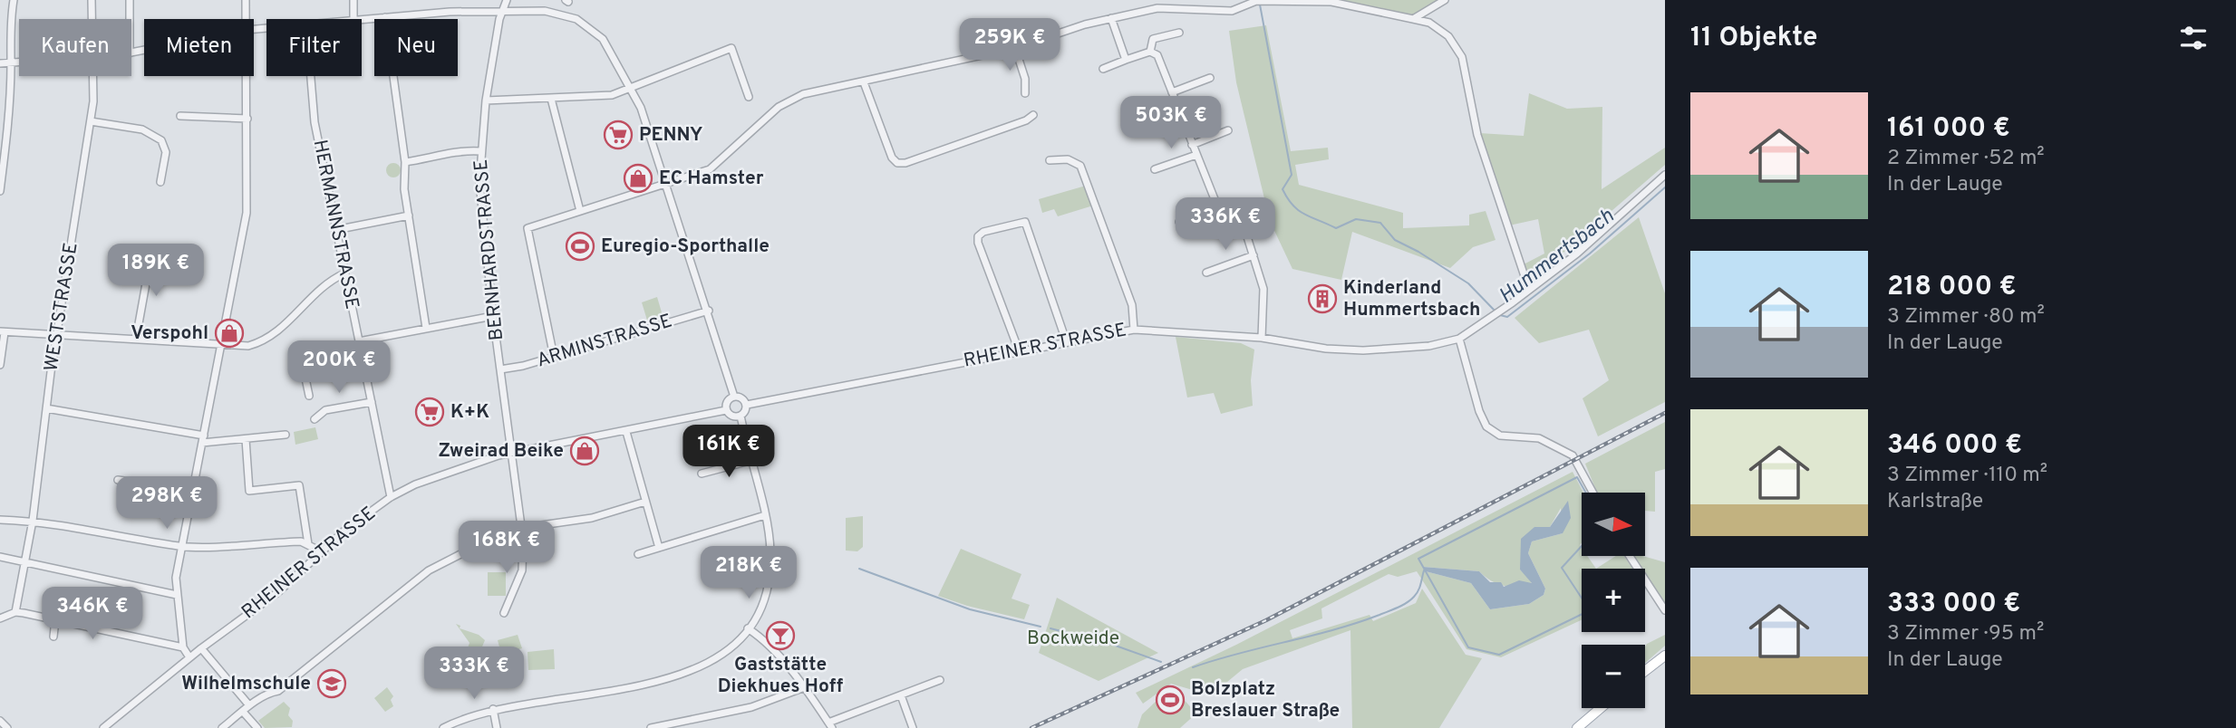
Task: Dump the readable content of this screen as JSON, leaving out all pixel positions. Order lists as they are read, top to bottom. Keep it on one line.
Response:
{"streets":{"street":["HERMANNSTRASSE","BERNHARDSTRASSE","WESTSTRASSE","ARMINSTRASSE","RHEINER STRASSE"]},"crossings":[["HERMANNSTRASSE","RHEINER STRASSE"],["BERNHARDSTRASSE","ARMINSTRASSE"],["BERNHARDSTRASSE","RHEINER STRASSE"]],"water":["Hummertsbach"],"parks":["Bockweide"],"places":{"supermarket":["PENNY","K+K"],"shop":["EC Hamster","Verspohl","Zweirad Beike"],"sports":["Euregio-Sporthalle","Bolzplatz Breslauer Straße"],"building":["Kinderland Hummertsbach"],"bar":["Gaststätte Diekhues Hoff"],"school or university":["Wilhelmschule"]},"north":"right","page":{"heading":"11 Objekte","price":["259K €","503K €","336K €","189K €","200K €","161K €","298K €","168K €","218K €","346K €","333K €"],"chip":["Kaufen","Mieten","Filter","Neu"],"list":[{"name":"161 000 €","note":"2 Zimmer · 52 m² · In der Lauge"},{"name":"218 000 €","note":"3 Zimmer · 80 m² · In der Lauge"},{"name":"346 000 €","note":"3 Zimmer · 110 m² · Karlstraße"},{"name":"333 000 €","note":"3 Zimmer · 95 m² · In der Lauge"}],"map_buttons":["+","−"]}}
